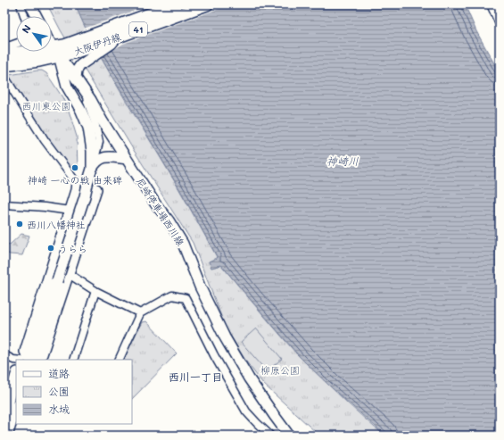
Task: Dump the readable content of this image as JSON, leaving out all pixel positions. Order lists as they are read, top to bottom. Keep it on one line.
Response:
{"streets":{"main road":["41","大阪伊丹線"],"street":["尼崎停車場西川線"]},"crossings":[["大阪伊丹線","尼崎停車場西川線"]],"districts":["西川一丁目"],"water":["神崎川"],"parks":["西川東公園","柳原公園"],"places":["神崎 一心の戦 由来碑","西川八幡神社","うらら"],"legend":["道路","公園","水域"],"north":"top left"}
